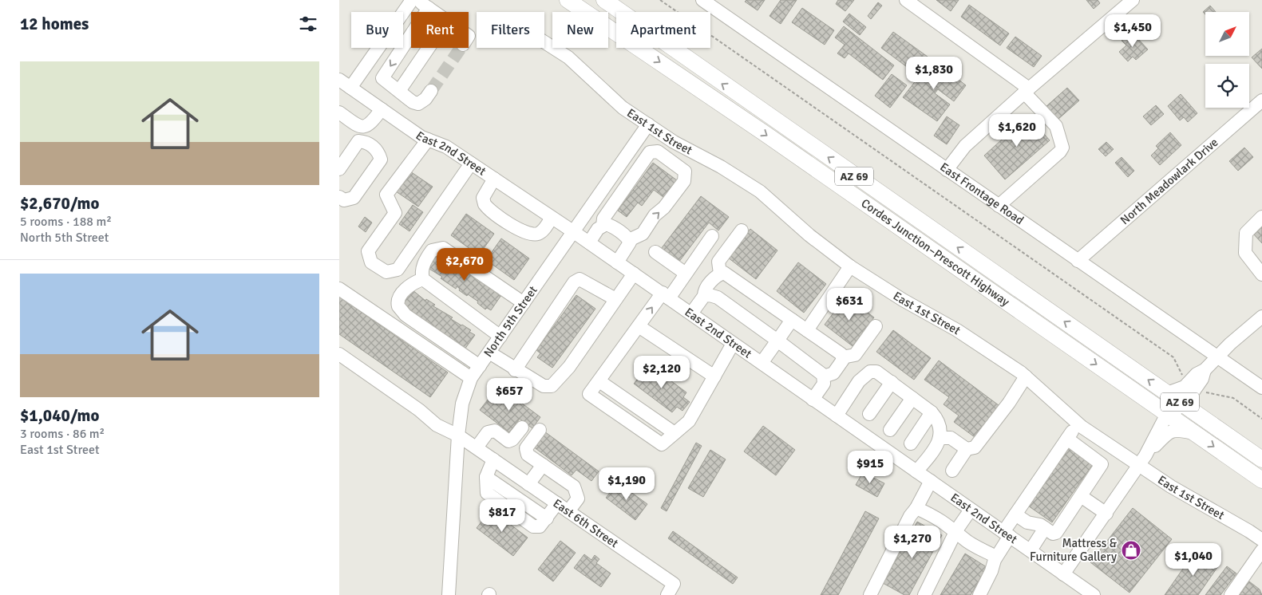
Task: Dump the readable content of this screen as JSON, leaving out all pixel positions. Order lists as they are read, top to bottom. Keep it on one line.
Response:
{"streets":{"main road":["AZ 69","Cordes Junction–Prescott Highway"],"street":["East 1st Street","East 2nd Street","North Meadowlark Drive","East Frontage Road","North 5th Street","East 6th Street"]},"crossings":[["East 1st Street","North 5th Street"],["East 2nd Street","North 5th Street"],["AZ 69","East Frontage Road"],["AZ 69","Cordes Junction–Prescott Highway"],["North Meadowlark Drive","East Frontage Road"],["North 5th Street","East 6th Street"]],"places":{"shop":["Mattress & Furniture Gallery"]},"north":"top right","page":{"heading":"12 homes","chip":["Buy","Rent","Filters","New","Apartment"],"price":["$1,450","$1,830","$1,620","$2,670","$631","$2,120","$657","$915","$1,190","$817","$1,270","$1,040"],"list":[{"name":"$2,670/mo","note":"5 rooms · 188 m² · North 5th Street"},{"name":"$1,040/mo","note":"3 rooms · 86 m² · East 1st Street"}]}}
